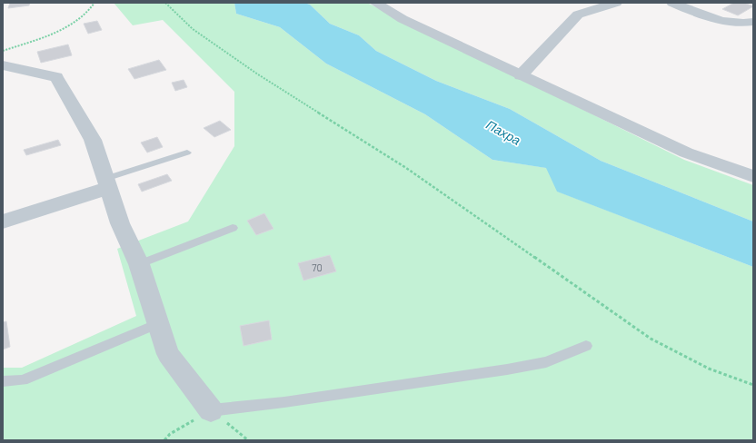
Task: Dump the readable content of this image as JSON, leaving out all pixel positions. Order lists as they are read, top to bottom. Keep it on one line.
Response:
{"water":["Пахра"],"house_numbers":["70"]}
